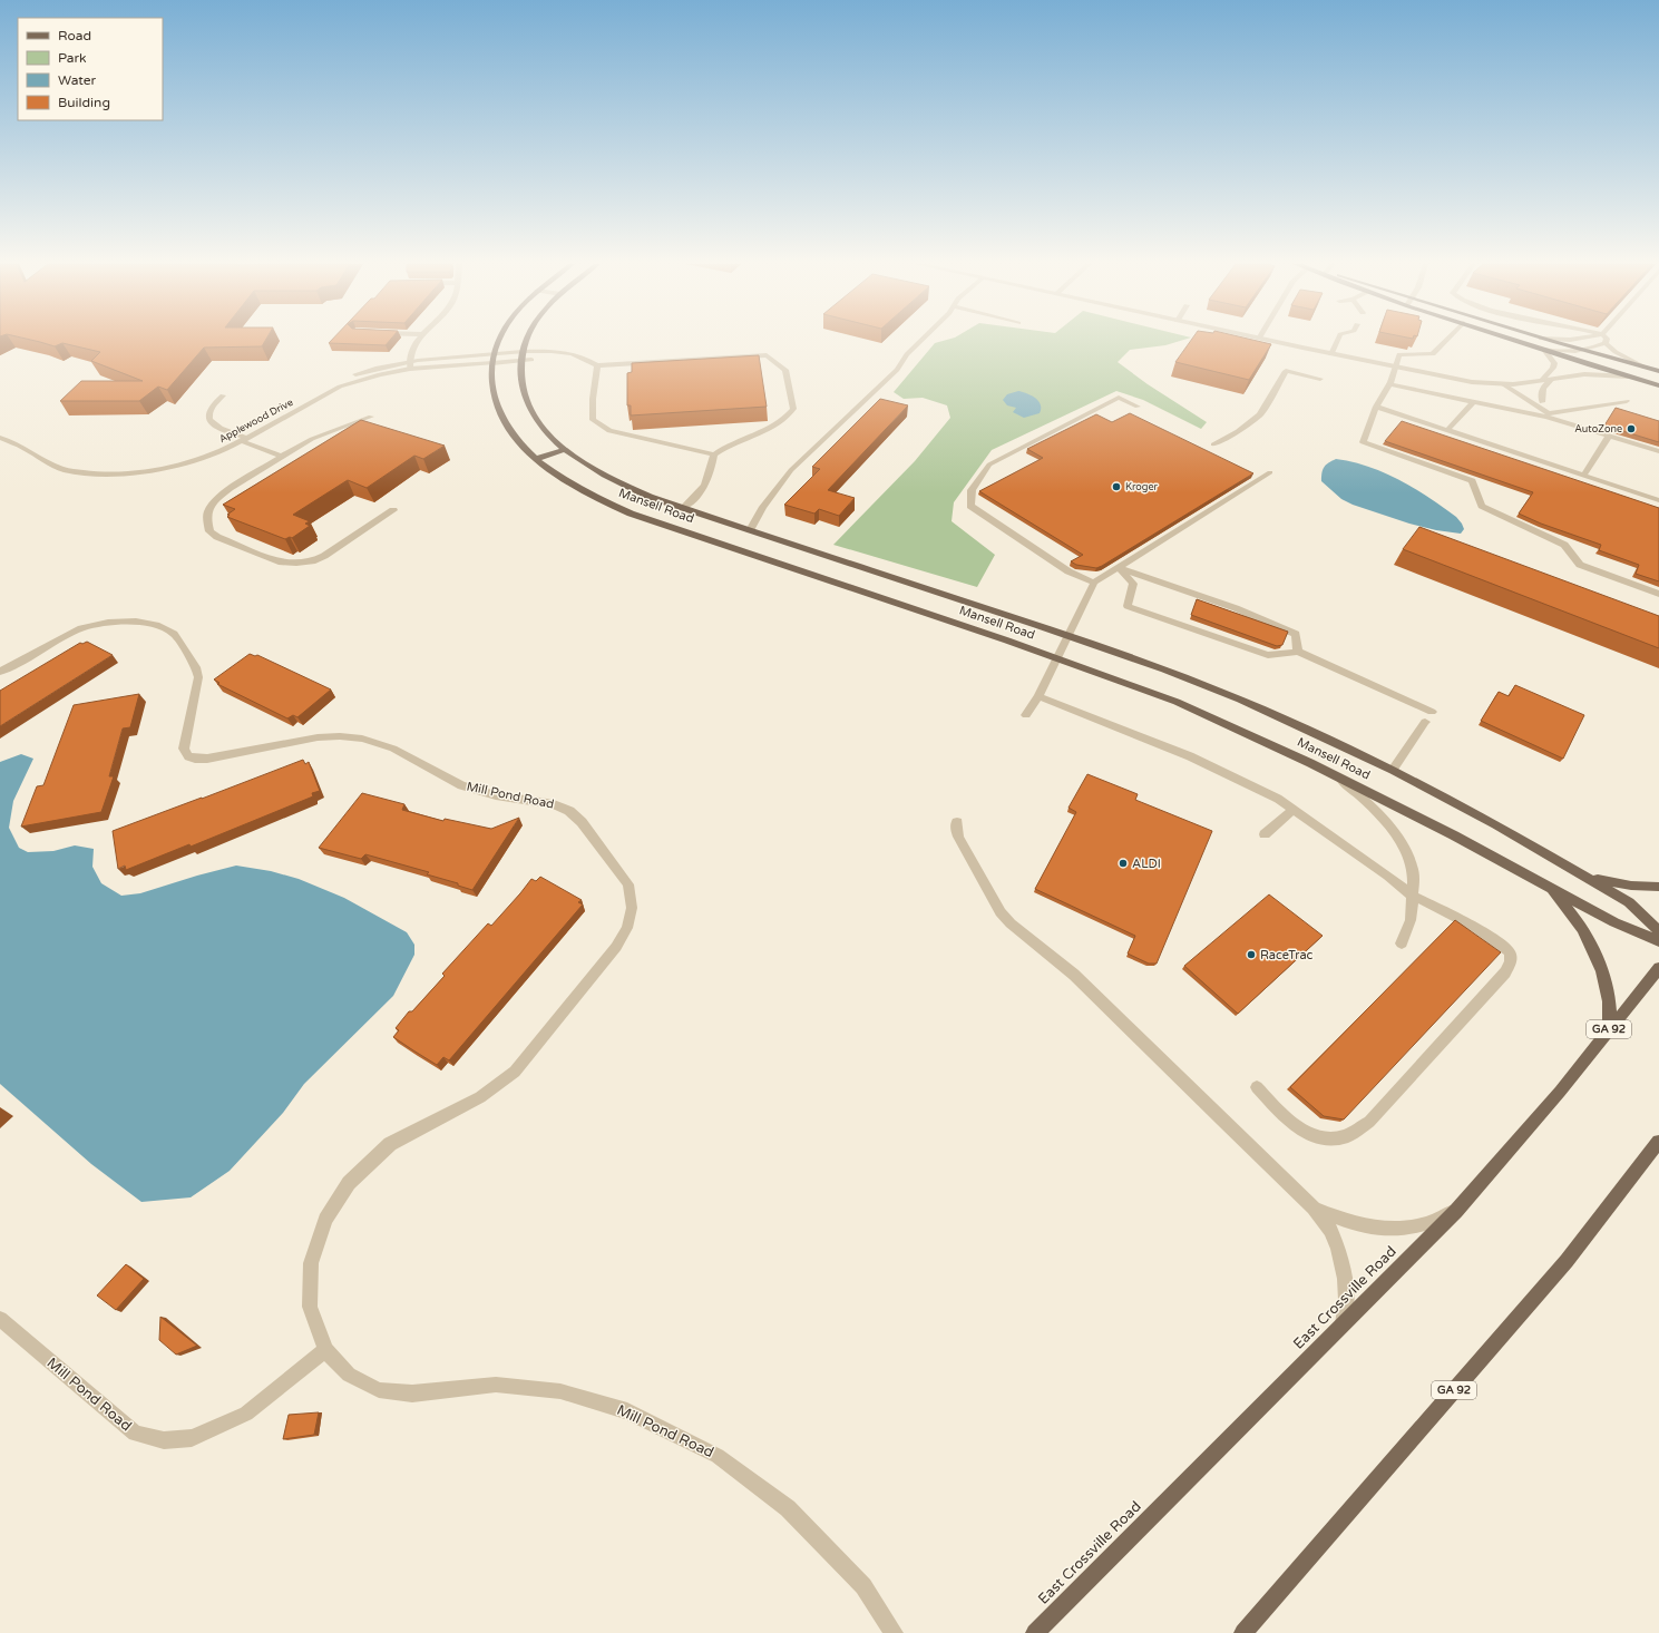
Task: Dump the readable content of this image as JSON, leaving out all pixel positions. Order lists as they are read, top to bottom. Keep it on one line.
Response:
{"streets":{"main road":["Mansell Road","GA 92","East Crossville Road"],"street":["Applewood Drive","Mill Pond Road"]},"crossings":[["Applewood Drive","Mansell Road"]],"places":["AutoZone","Kroger","ALDI","RaceTrac"],"legend":["Road","Park","Water","Building"]}
